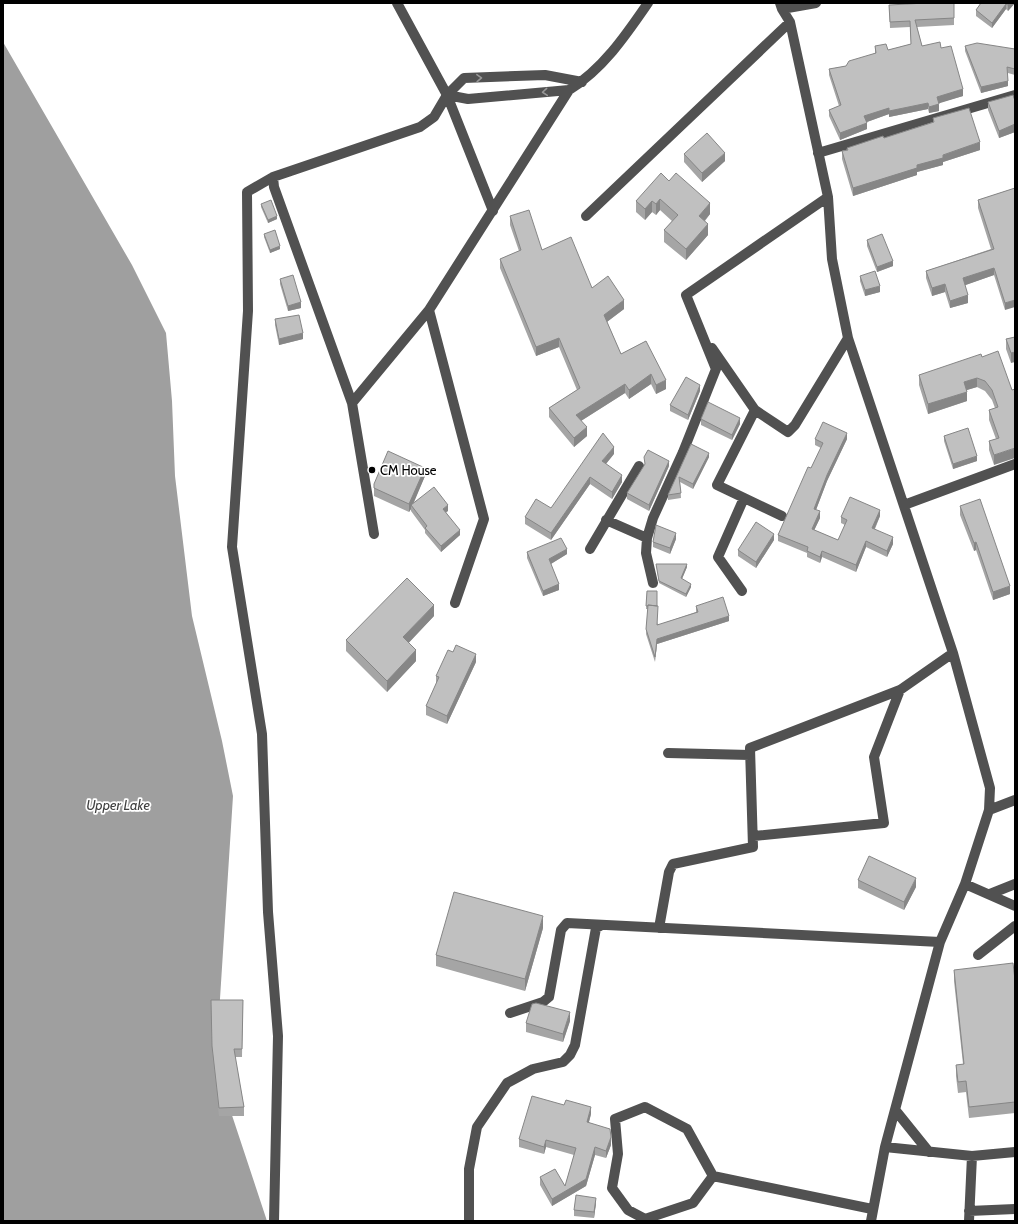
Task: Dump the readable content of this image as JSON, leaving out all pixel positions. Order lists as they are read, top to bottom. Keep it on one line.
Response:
{"water":["Upper Lake"],"places":["CM House"]}
